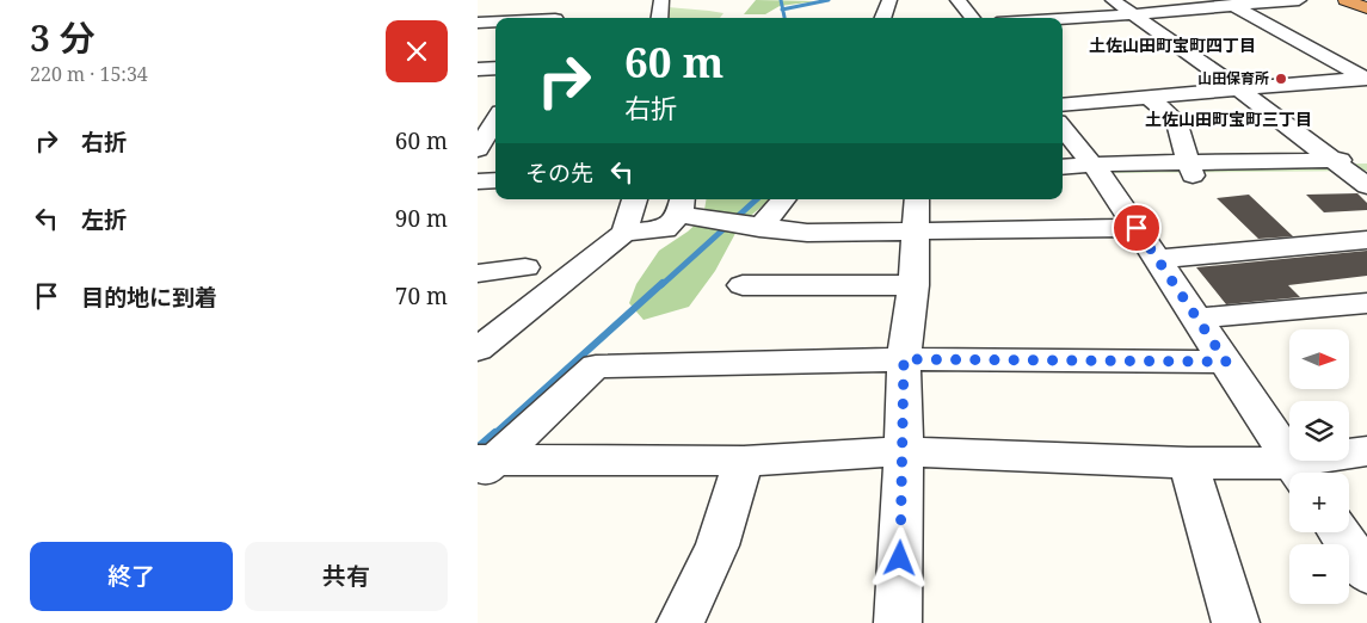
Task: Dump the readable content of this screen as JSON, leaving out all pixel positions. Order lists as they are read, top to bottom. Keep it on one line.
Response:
{"districts":["土佐山田町宝町四丁目","土佐山田町宝町三丁目"],"places":["山田保育所"],"north":"right","page":{"heading":["3 分","220 m · 15:34"],"turn":["60 m","右折"],"list":[{"name":"右折","value":"60 m"},{"name":"左折","value":"90 m"},{"name":"目的地に到着","value":"70 m"}],"then":"その先","map_buttons":["+","−"],"buttons":["終了","共有"]}}
